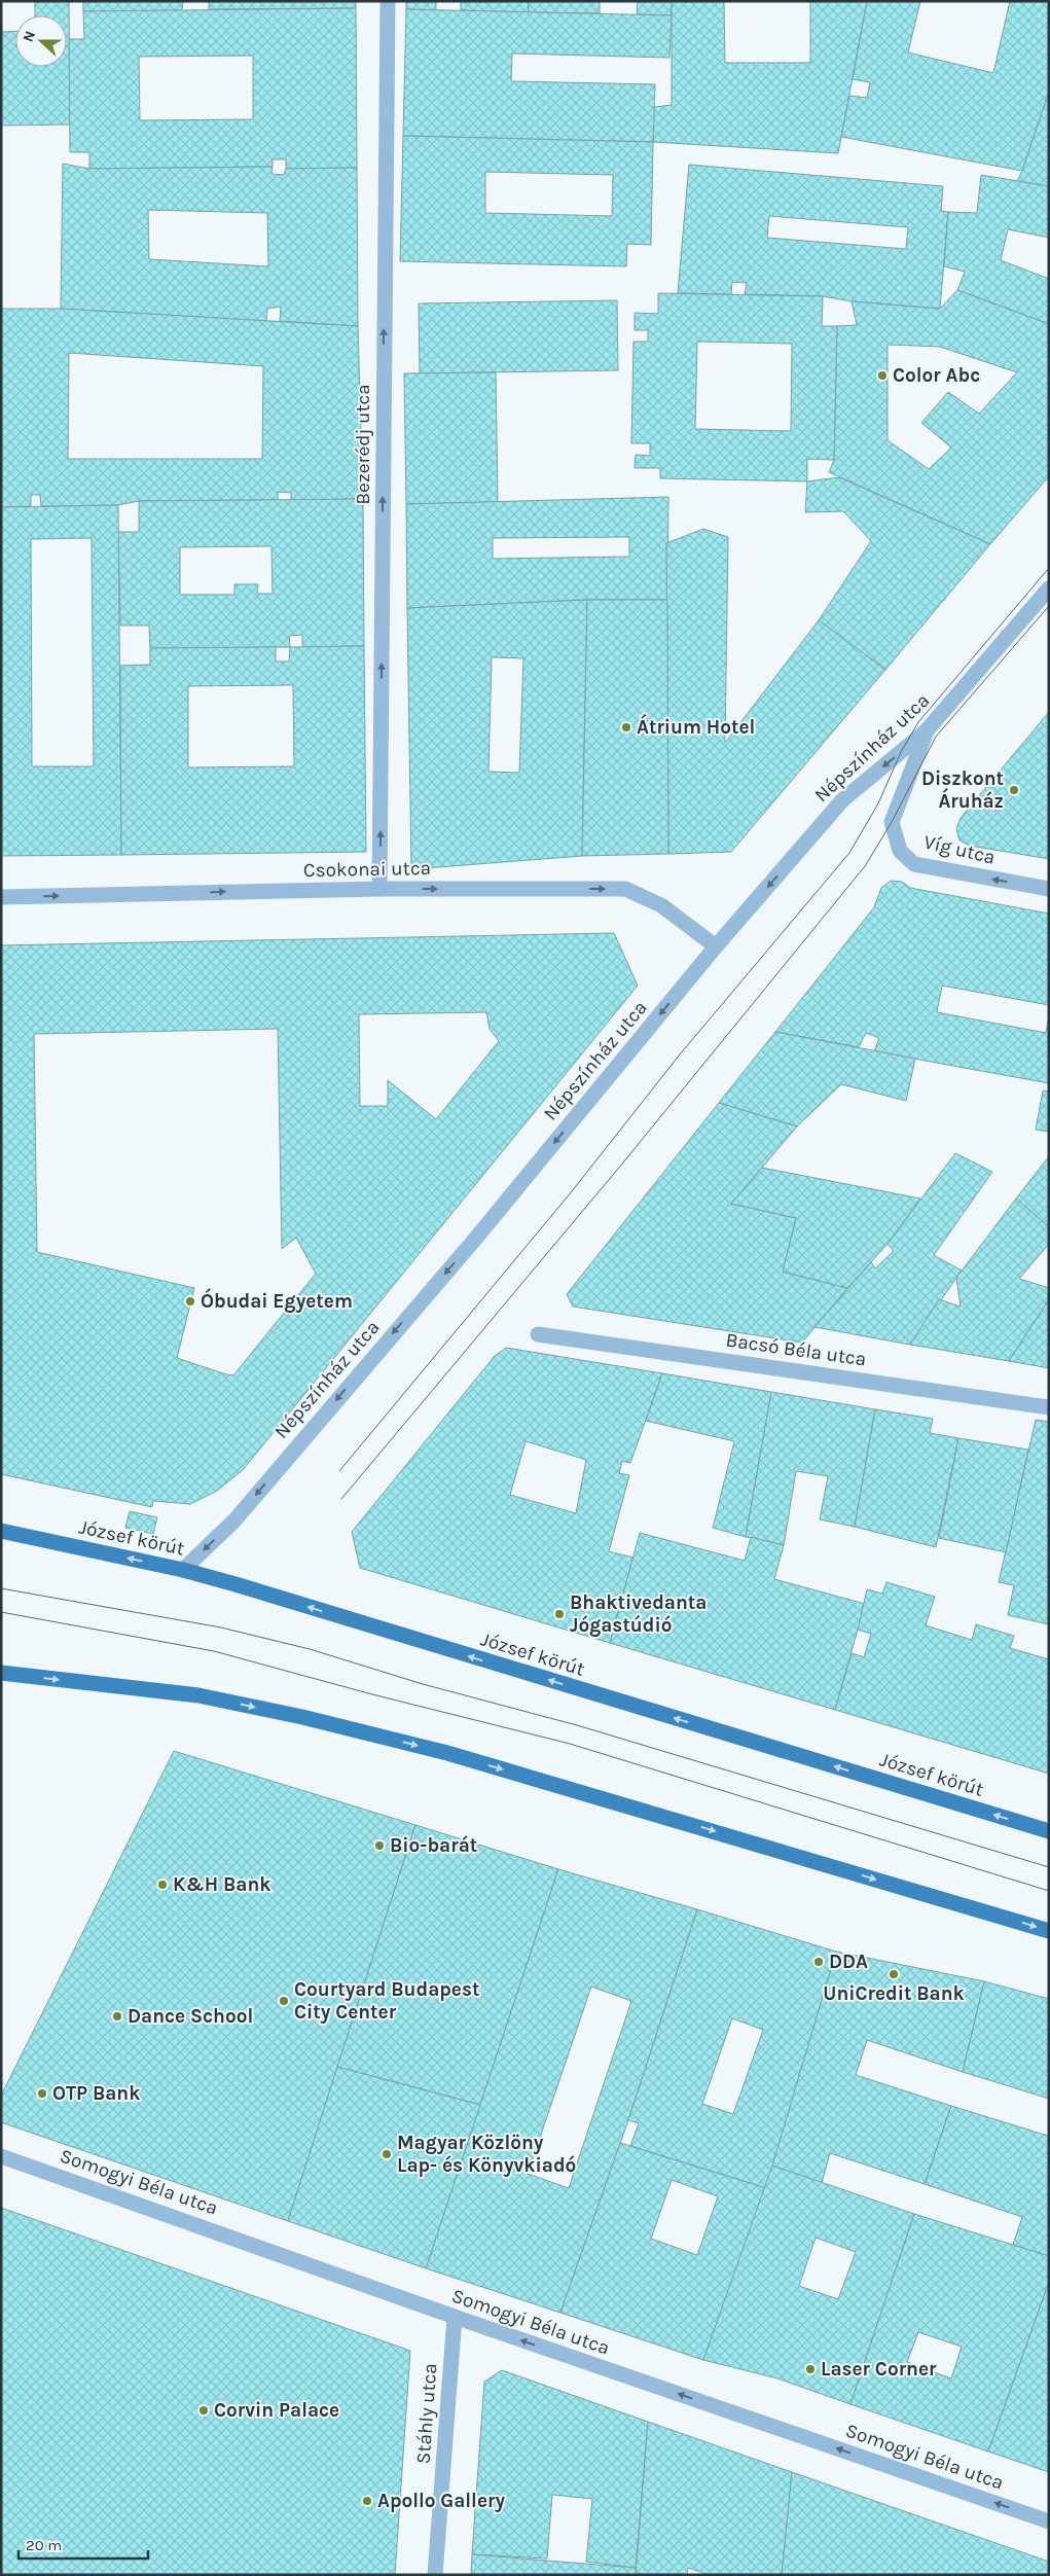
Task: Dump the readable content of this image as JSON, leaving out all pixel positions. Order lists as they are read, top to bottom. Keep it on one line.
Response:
{"streets":{"main road":["József körút"],"street":["Bezerédj utca","Népszínház utca","Víg utca","Csokonai utca","Bacsó Béla utca","Somogyi Béla utca","Stáhly utca"]},"crossings":[["Bezerédj utca","Csokonai utca"],["Népszínház utca","Víg utca"],["Népszínház utca","Csokonai utca"],["Népszínház utca","József körút"],["Somogyi Béla utca","Stáhly utca"]],"one_way":["Bezerédj utca","Népszínház utca","Csokonai utca","Somogyi Béla utca"],"places":["Color Abc","Átrium Hotel","Diszkont Áruház","Óbudai Egyetem","Bhaktivedanta Jógastúdió","Bio-barát","K&H Bank","DDA","UniCredit Bank","Courtyard Budapest City Center","Dance School","OTP Bank","Magyar Közlöny Lap- és Könyvkiadó","Laser Corner","Corvin Palace","Apollo Gallery"],"scale_bar":"20 m","north":"left"}
